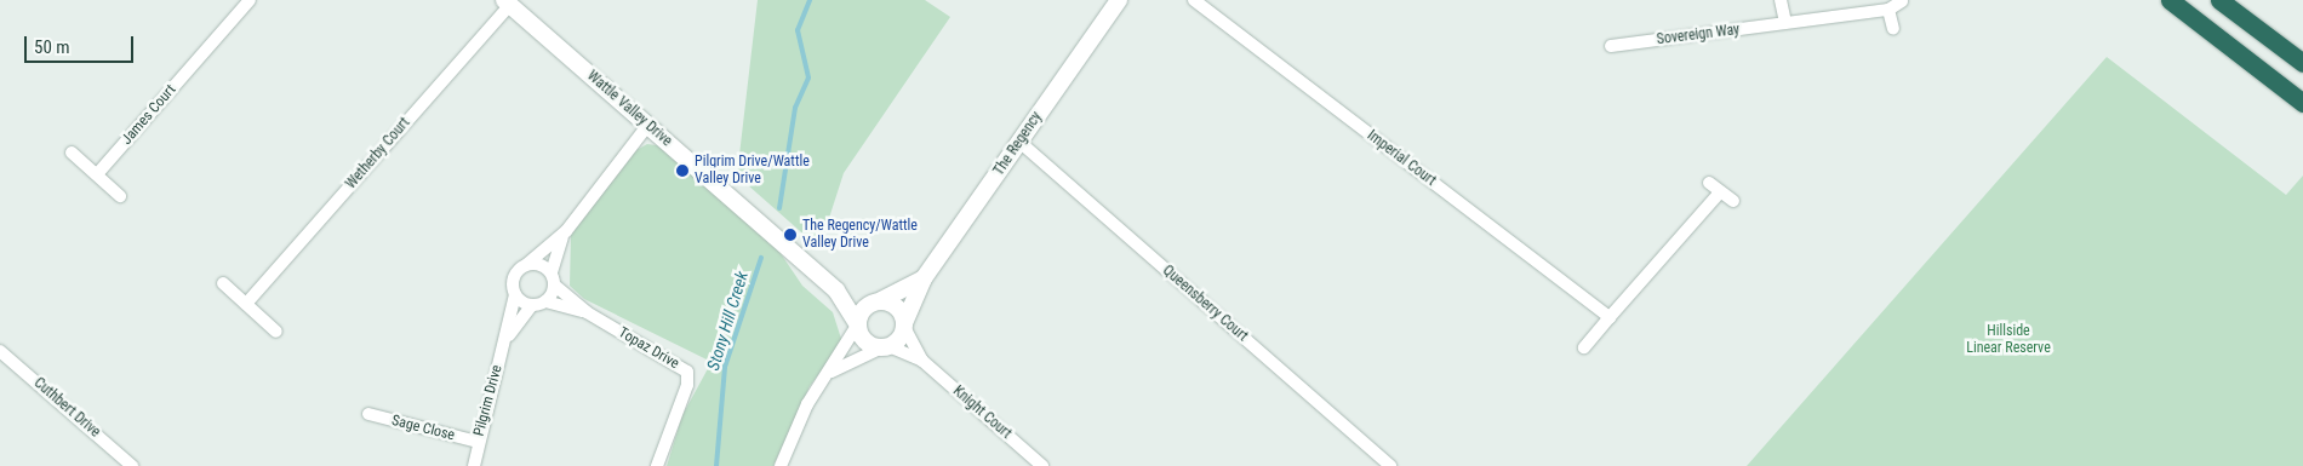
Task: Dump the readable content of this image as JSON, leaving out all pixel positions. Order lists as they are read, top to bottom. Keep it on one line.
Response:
{"streets":{"street":["Sovereign Way","Wattle Valley Drive","James Court","The Regency","Wetherby Court","Imperial Court","Queensberry Court","Topaz Drive","Pilgrim Drive","Cuthbert Drive","Knight Court","Sage Close"]},"crossings":[["Wattle Valley Drive","The Regency"],["Wattle Valley Drive","Wetherby Court"],["Wattle Valley Drive","Knight Court"],["The Regency","Queensberry Court"],["The Regency","Knight Court"],["Topaz Drive","Pilgrim Drive"],["Pilgrim Drive","Sage Close"]],"water":["Stony Hill Creek"],"parks":["Hillside Linear Reserve"],"places":["Pilgrim Drive/Wattle Valley Drive","The Regency/Wattle Valley Drive"],"scale_bar":"50 m"}
